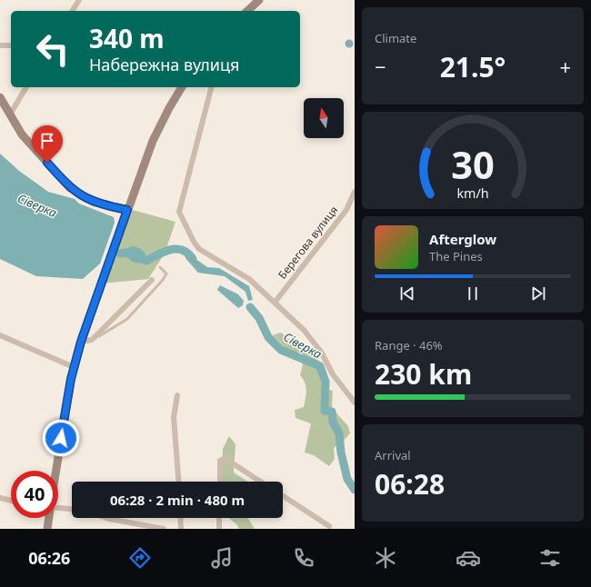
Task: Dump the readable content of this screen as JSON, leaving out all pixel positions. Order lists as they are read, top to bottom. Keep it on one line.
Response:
{"streets":{"street":["Берегова вулиця"]},"water":["Сіверка"],"north":"top","page":{"tile":["Climate",["Range · 46%","230 km"],["Arrival","06:28"]],"turn":["340 m","Набережна вулиця"],"heat":["−","21.5°","+"],"song":["Afterglow","The Pines"],"limit":"40","trip":"06:28 · 2 min · 480 m","tabs":"06:26","gauge":["30","km/h"]}}
